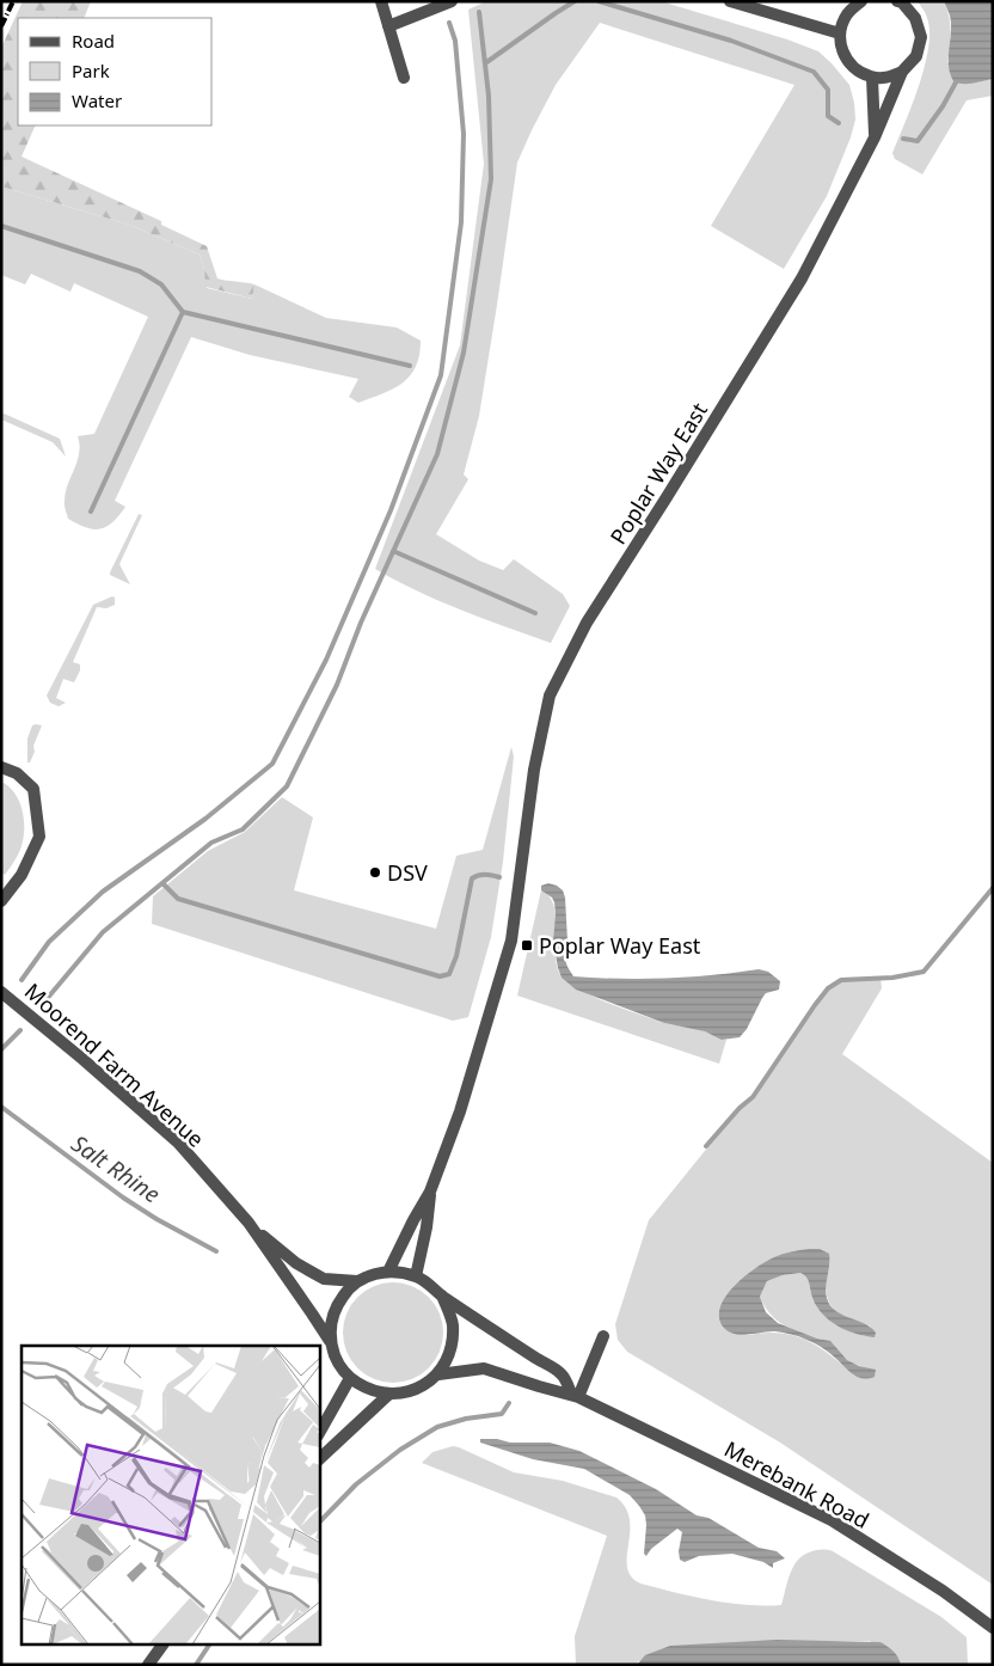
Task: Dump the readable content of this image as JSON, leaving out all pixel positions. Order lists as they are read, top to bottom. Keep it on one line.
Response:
{"streets":{"street":["Poplar Way East","Moorend Farm Avenue","Merebank Road"]},"crossings":[["Poplar Way East","Moorend Farm Avenue"],["Poplar Way East","Merebank Road"],["Moorend Farm Avenue","Merebank Road"]],"water":["Salt Rhine"],"places":{"other":["DSV"],"transit":["Poplar Way East"]},"legend":["Road","Park","Water"]}
